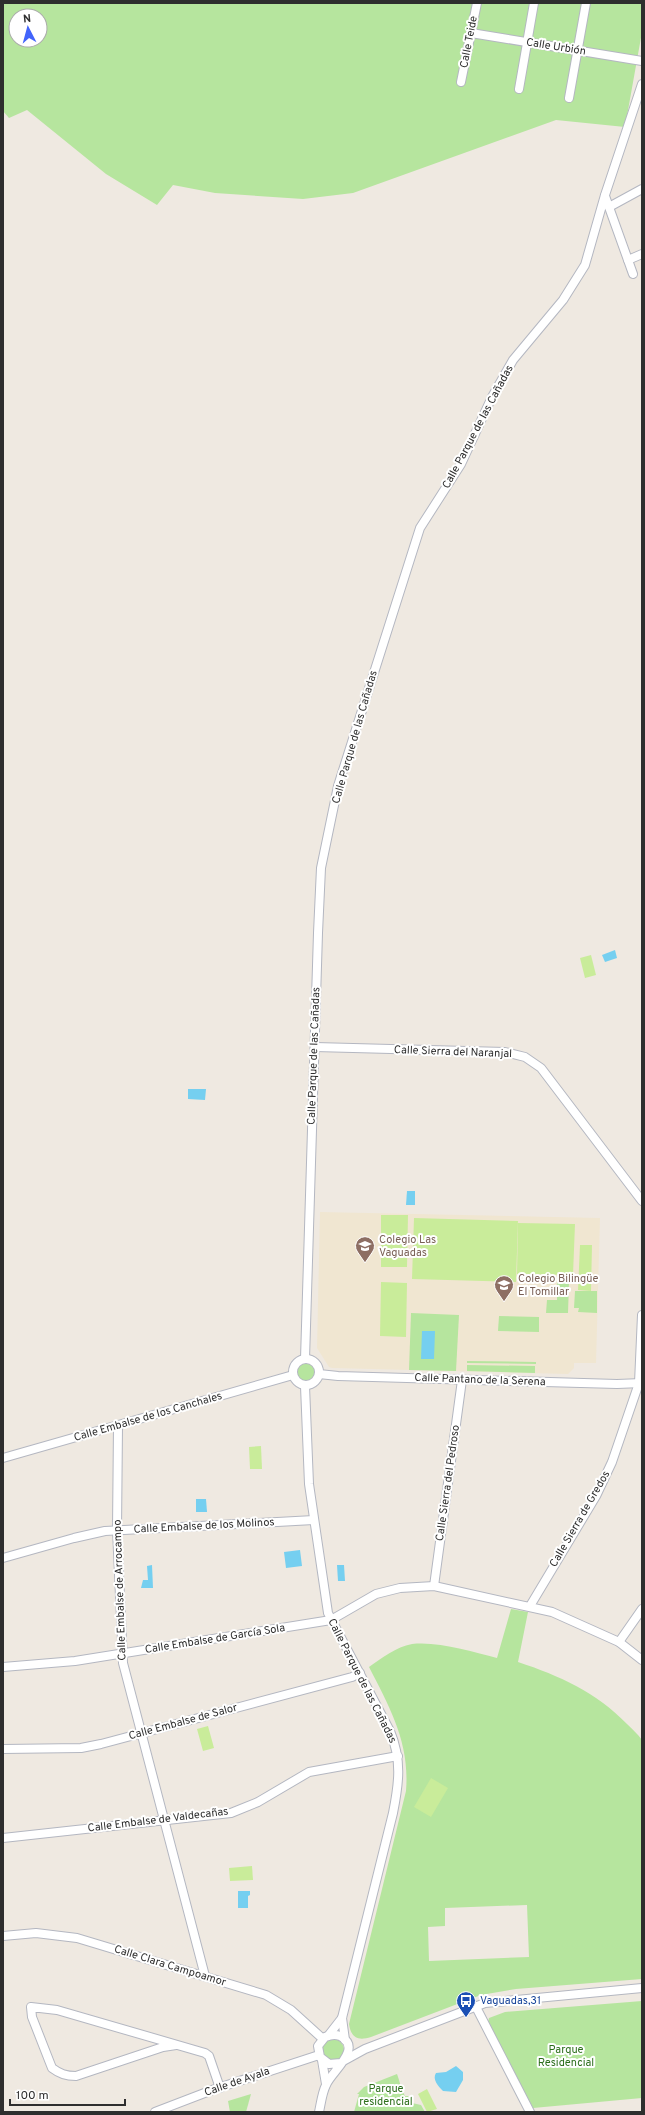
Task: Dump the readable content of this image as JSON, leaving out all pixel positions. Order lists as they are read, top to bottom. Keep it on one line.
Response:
{"streets":{"street":["Calle Teide","Calle Urbión","Calle Parque de las Cañadas","Calle Sierra del Naranjal","Calle Pantano de la Serena","Calle Embalse de los Canchales","Calle Sierra del Pedroso","Calle Sierra de Gredos","Calle Embalse de los Molinos","Calle Embalse de Arrocampo","Calle Embalse de García Sola","Calle Embalse de Salor","Calle Embalse de Valdecañas","Calle Clara Campoamor","Calle de Ayala"]},"crossings":[["Calle Teide","Calle Urbión"],["Calle Parque de las Cañadas","Calle Sierra del Naranjal"],["Calle Parque de las Cañadas","Calle Pantano de la Serena"],["Calle Parque de las Cañadas","Calle Embalse de los Canchales"],["Calle Parque de las Cañadas","Calle Embalse de los Molinos"],["Calle Parque de las Cañadas","Calle Embalse de García Sola"],["Calle Parque de las Cañadas","Calle Embalse de Salor"],["Calle Parque de las Cañadas","Calle Embalse de Valdecañas"],["Calle Parque de las Cañadas","Calle Clara Campoamor"],["Calle Parque de las Cañadas","Calle de Ayala"],["Calle Pantano de la Serena","Calle Embalse de los Canchales"],["Calle Pantano de la Serena","Calle Sierra del Pedroso"],["Calle Pantano de la Serena","Calle Sierra de Gredos"],["Calle Embalse de los Canchales","Calle Embalse de Arrocampo"],["Calle Embalse de los Molinos","Calle Embalse de Arrocampo"],["Calle Embalse de Arrocampo","Calle Embalse de García Sola"],["Calle Embalse de Arrocampo","Calle Embalse de Salor"],["Calle Embalse de Arrocampo","Calle Embalse de Valdecañas"],["Calle Embalse de Arrocampo","Calle Clara Campoamor"],["Calle Clara Campoamor","Calle de Ayala"]],"parks":["Parque Residencial","Parque residencial"],"places":{"school or university":["Colegio Las Vaguadas","Colegio Bilingüe El Tomillar"],"bus stop":["Vaguadas,31"]},"scale_bar":"100 m","north":"top"}
